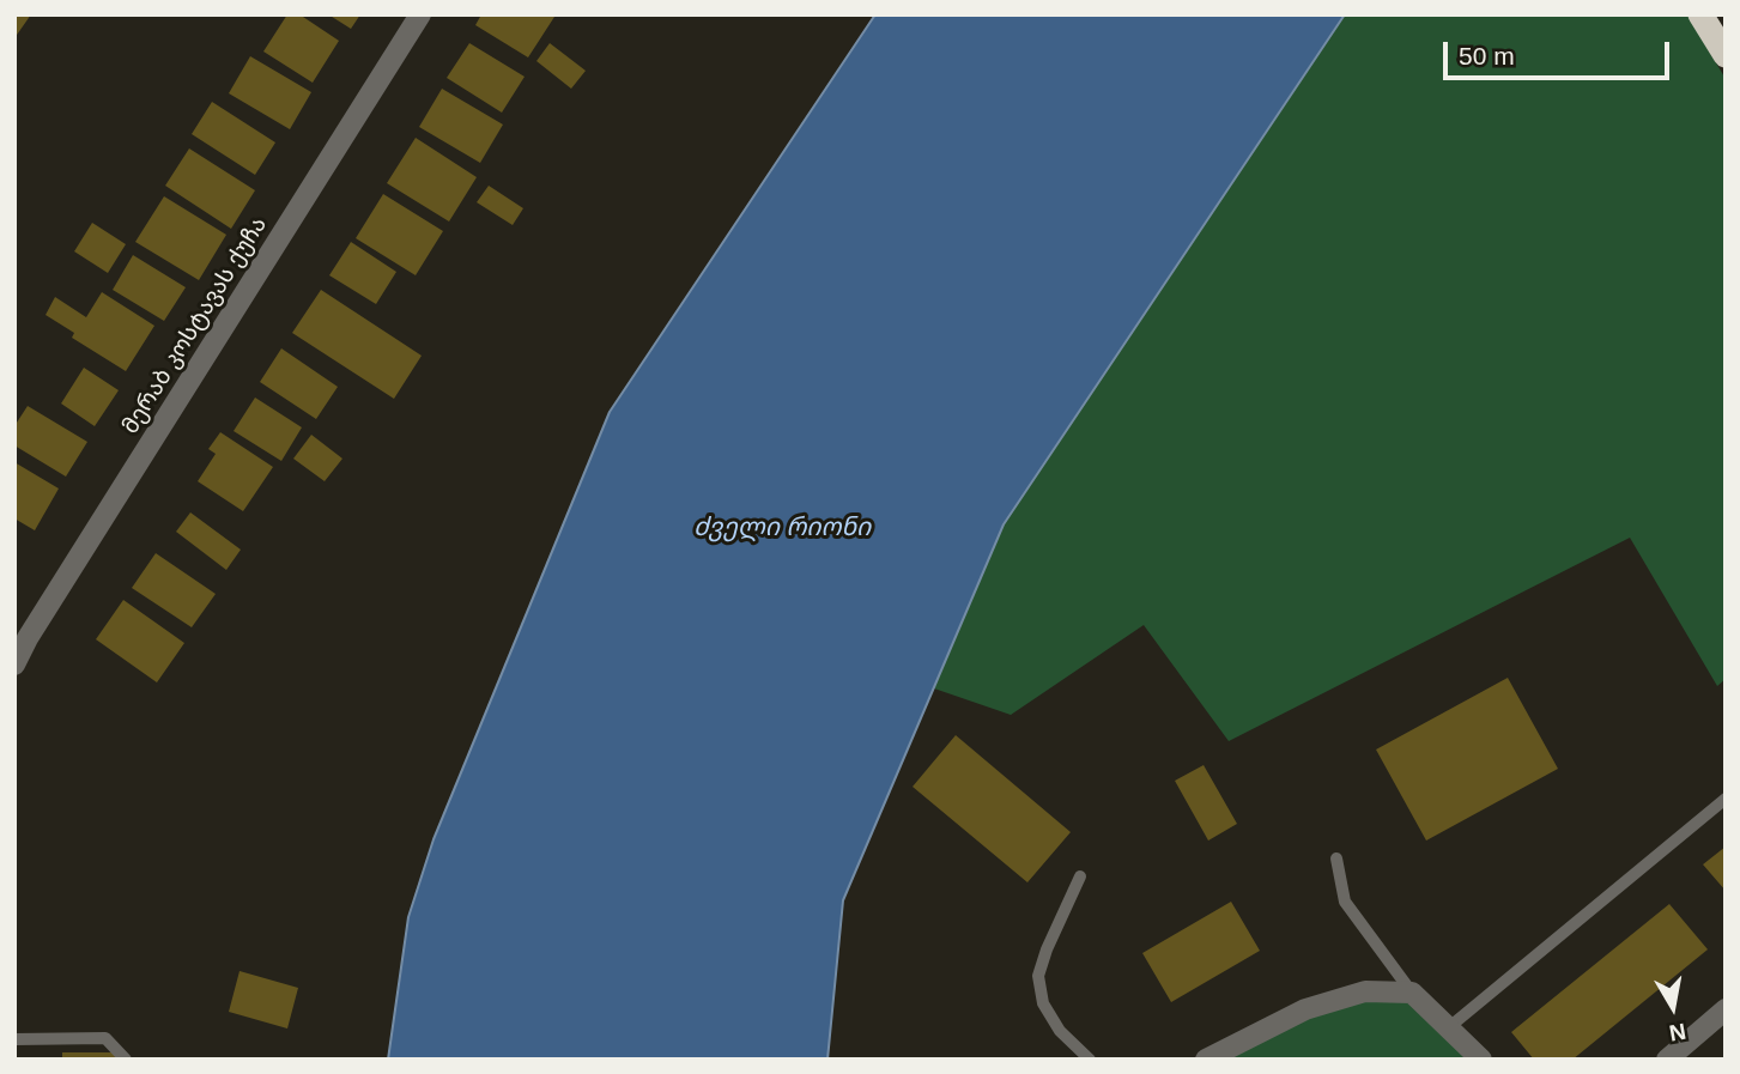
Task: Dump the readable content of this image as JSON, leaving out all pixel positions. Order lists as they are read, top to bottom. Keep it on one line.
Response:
{"streets":{"street":["მერაბ კოსტავას ქუჩა"]},"water":["ძველი რიონი"],"scale_bar":"50 m","north":"bottom"}
